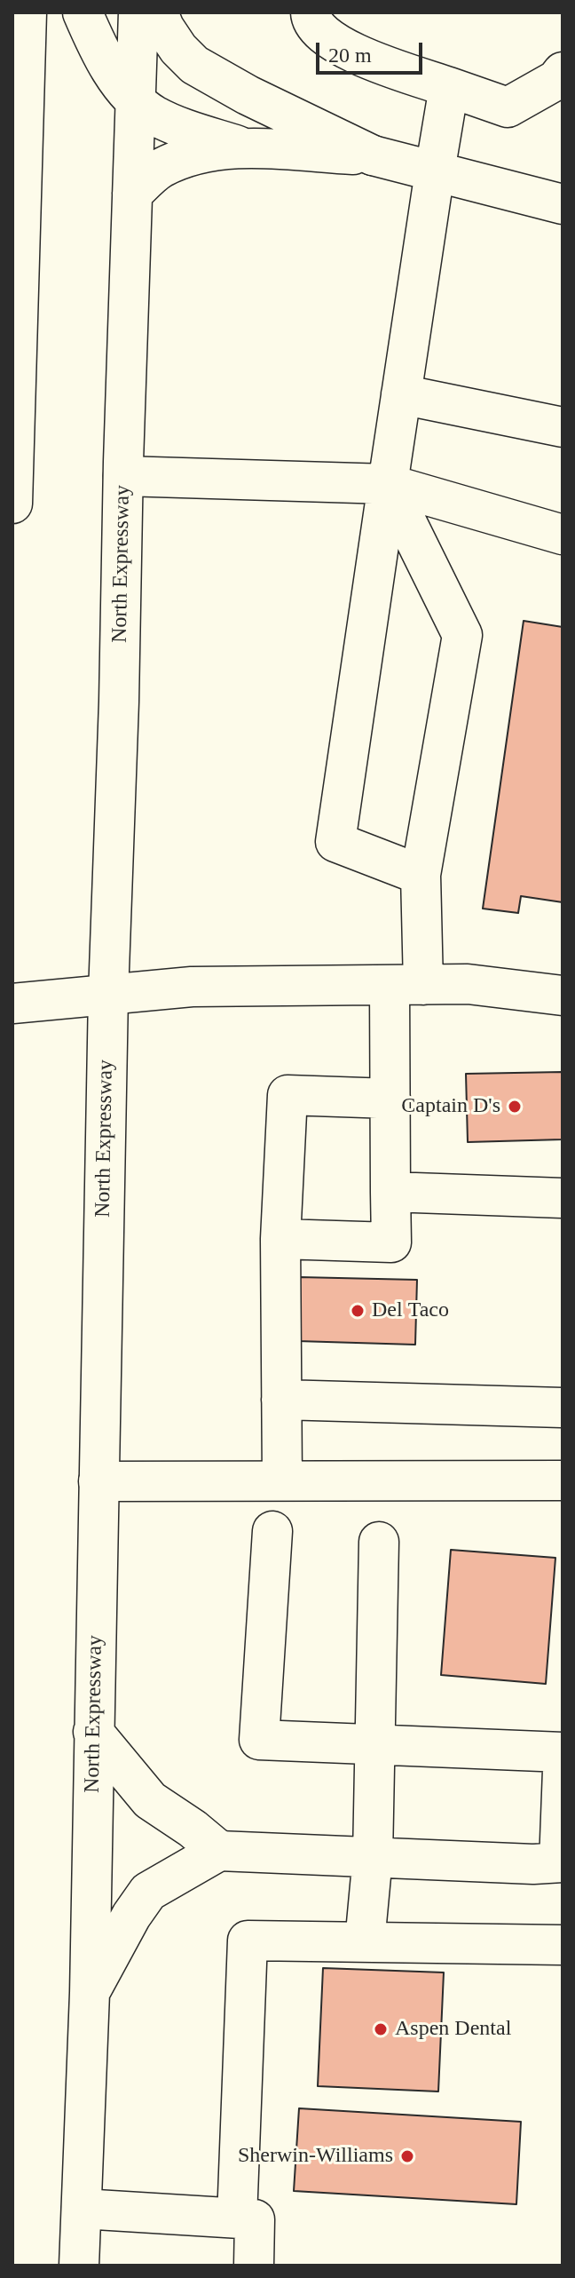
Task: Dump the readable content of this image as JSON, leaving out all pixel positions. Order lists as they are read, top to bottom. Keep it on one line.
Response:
{"streets":{"main road":["North Expressway"]},"places":["Captain D's","Del Taco","Aspen Dental","Sherwin-Williams"],"scale_bar":"20 m"}
